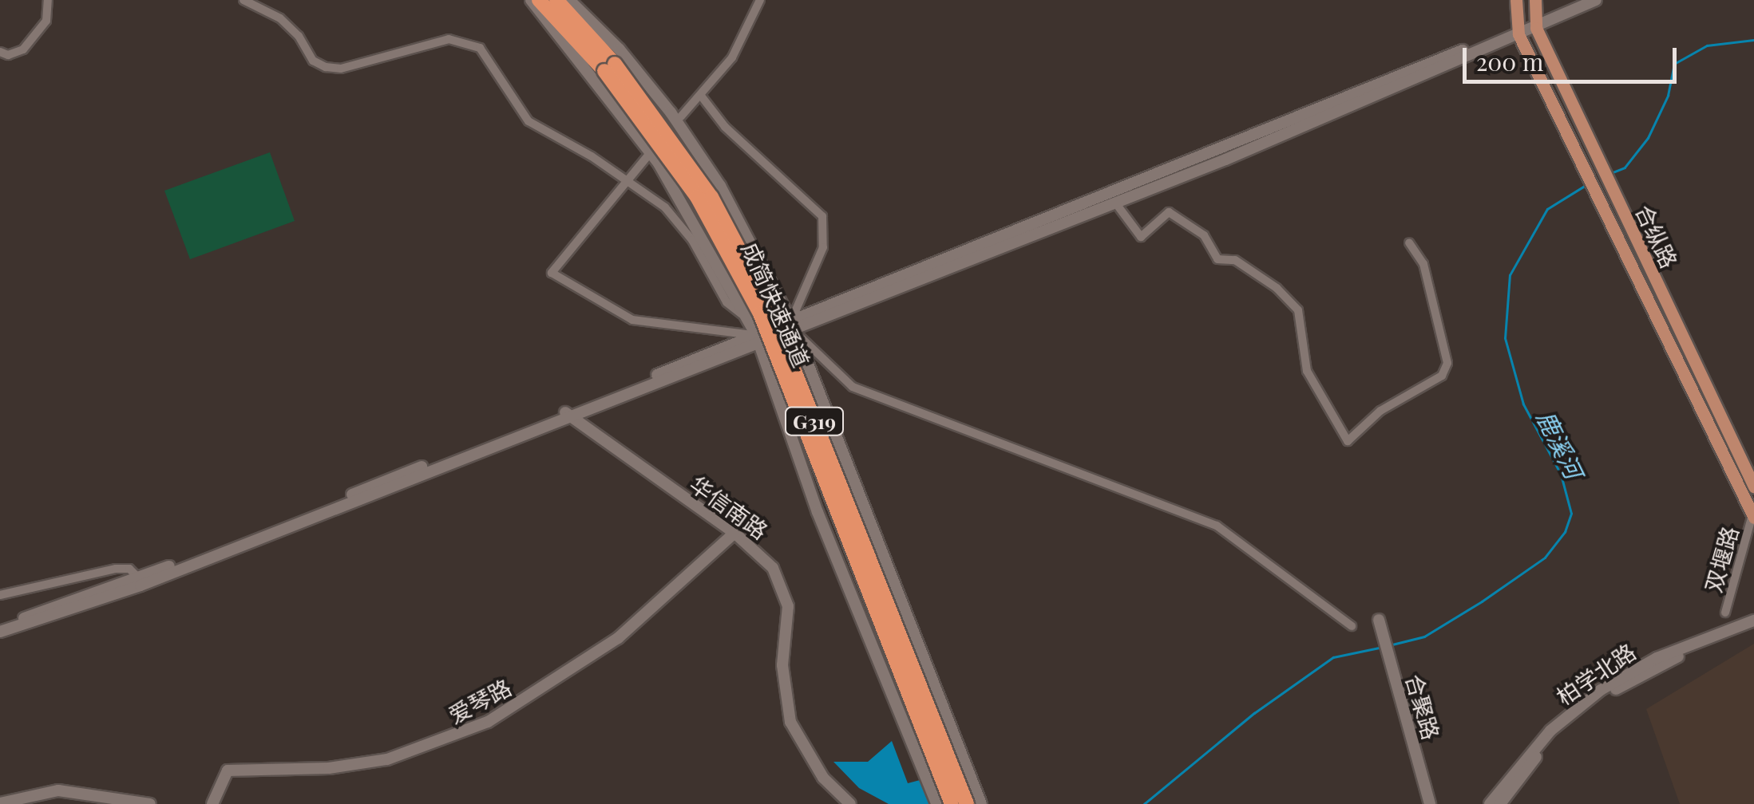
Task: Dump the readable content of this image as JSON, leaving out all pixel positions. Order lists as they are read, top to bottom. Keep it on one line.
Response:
{"streets":{"highway":["成简快速通道","G319"],"main road":["合纵路"],"street":["华信南路","双堰路","柏学北路","爱琴路","合聚路"]},"crossings":[["合纵路","双堰路"],["华信南路","爱琴路"]],"water":["鹿溪河"],"scale_bar":"200 m"}
